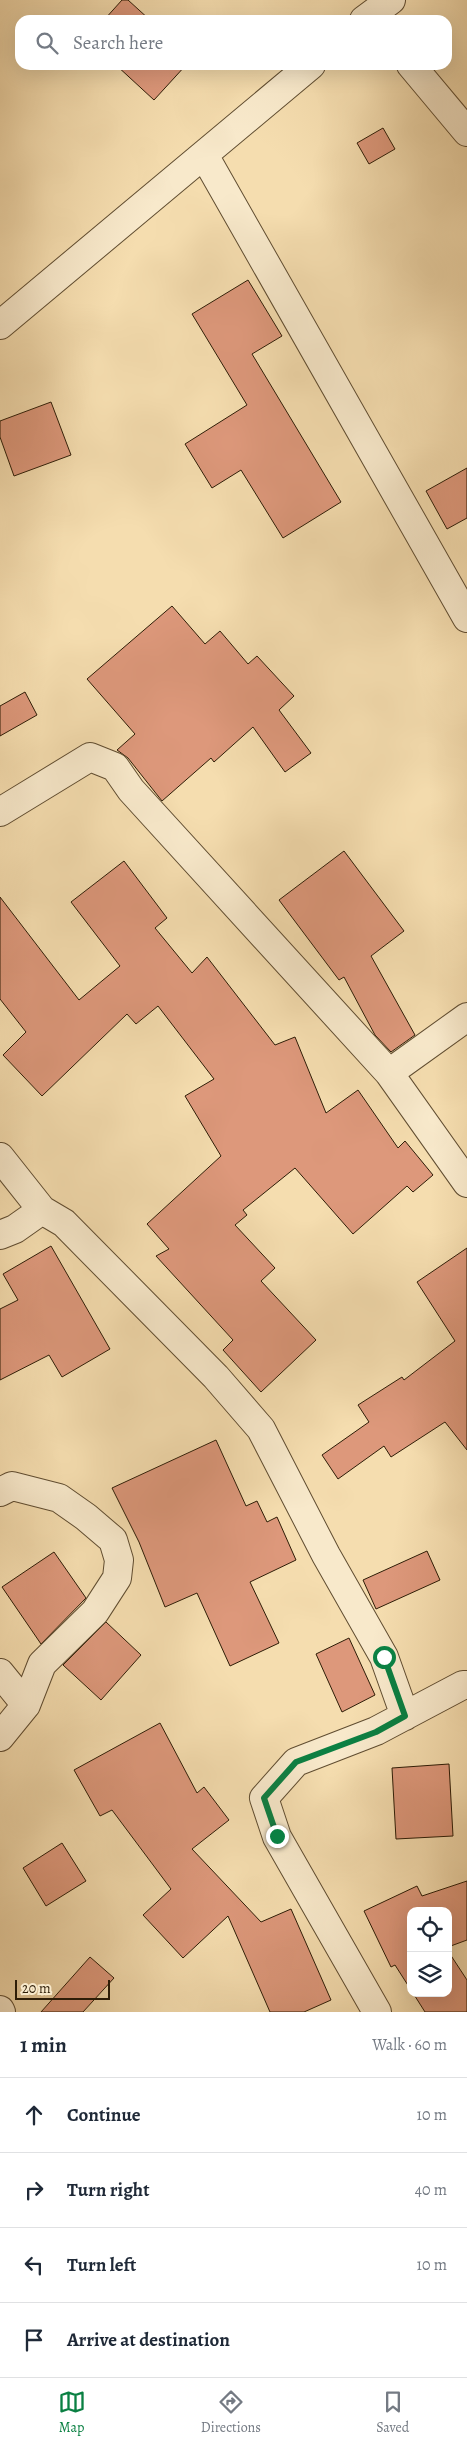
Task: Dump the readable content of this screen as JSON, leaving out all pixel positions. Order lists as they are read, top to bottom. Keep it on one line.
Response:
{"scale_bar":"20 m","page":{"search":"Search here","scale":"20 m","heading":["1 min","Walk · 60 m"],"list":[["Continue","10 m"],["Turn right","40 m"],["Turn left","10 m"],"Arrive at destination"],"nav":["Map","Directions","Saved"]}}
